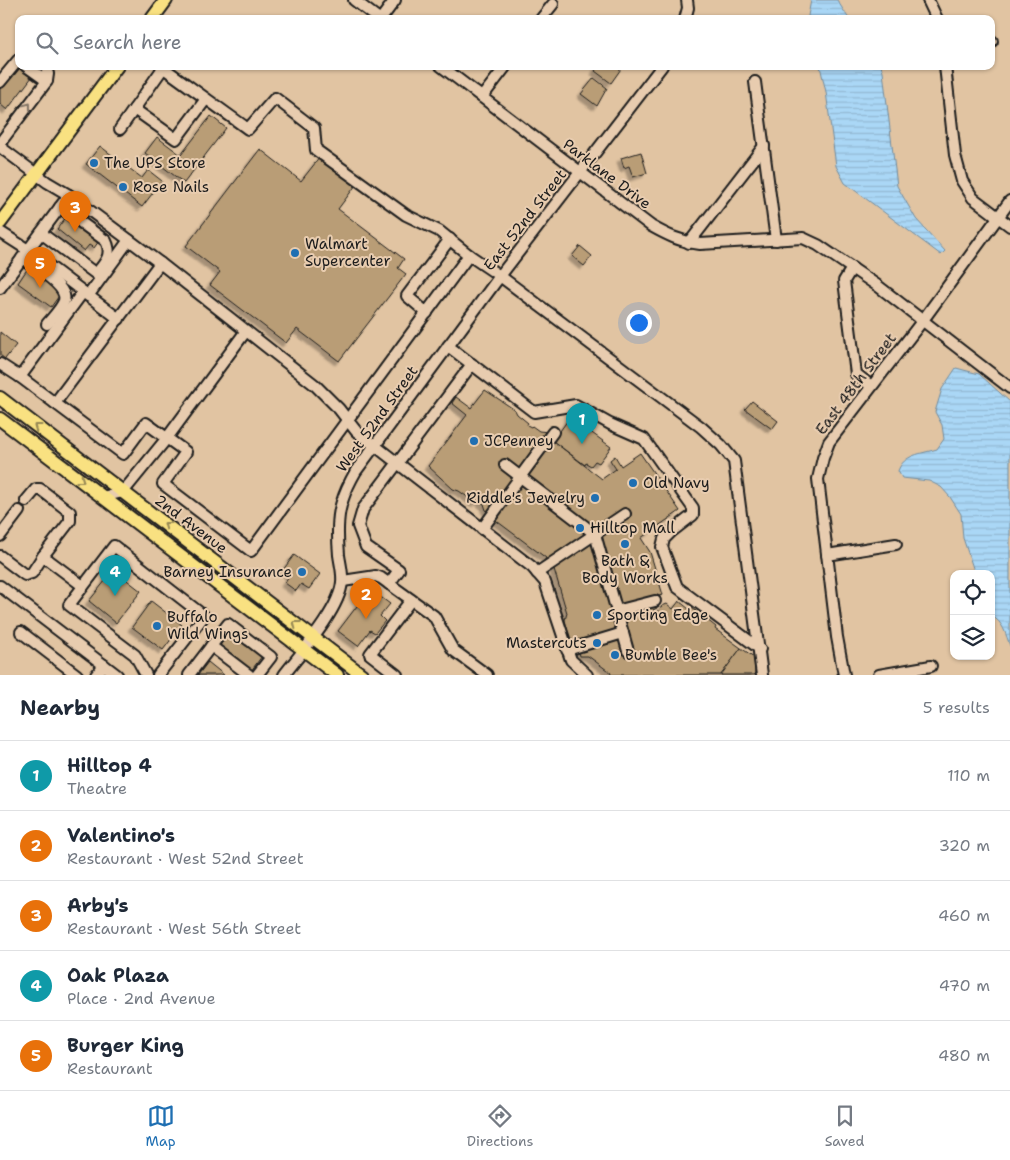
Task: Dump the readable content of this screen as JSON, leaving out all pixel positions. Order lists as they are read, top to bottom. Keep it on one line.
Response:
{"streets":{"main road":["2nd Avenue"],"street":["Parklane Drive","East 52nd Street","East 48th Street","West 52nd Street"]},"crossings":[["Parklane Drive","East 52nd Street"],["Parklane Drive","East 48th Street"],["East 52nd Street","West 52nd Street"],["West 52nd Street","2nd Avenue"]],"places":["The UPS Store","Rose Nails","Walmart Supercenter","JCPenney","Old Navy","Riddle's Jewelry","Hilltop Mall","Bath & Body Works","Barney Insurance","Sporting Edge","Buffalo Wild Wings","Mastercuts","Bumble Bee's"],"page":{"search":"Search here","pins":["3","5","1","4","2"],"heading":["Nearby","5 results"],"list":[{"mark":"1","name":"Hilltop 4","note":"Theatre","value":"110 m"},{"mark":"2","name":"Valentino's","note":"Restaurant · West 52nd Street","value":"320 m"},{"mark":"3","name":"Arby's","note":"Restaurant · West 56th Street","value":"460 m"},{"mark":"4","name":"Oak Plaza","note":"Place · 2nd Avenue","value":"470 m"},{"mark":"5","name":"Burger King","note":"Restaurant","value":"480 m"}],"nav":["Map","Directions","Saved"]}}
